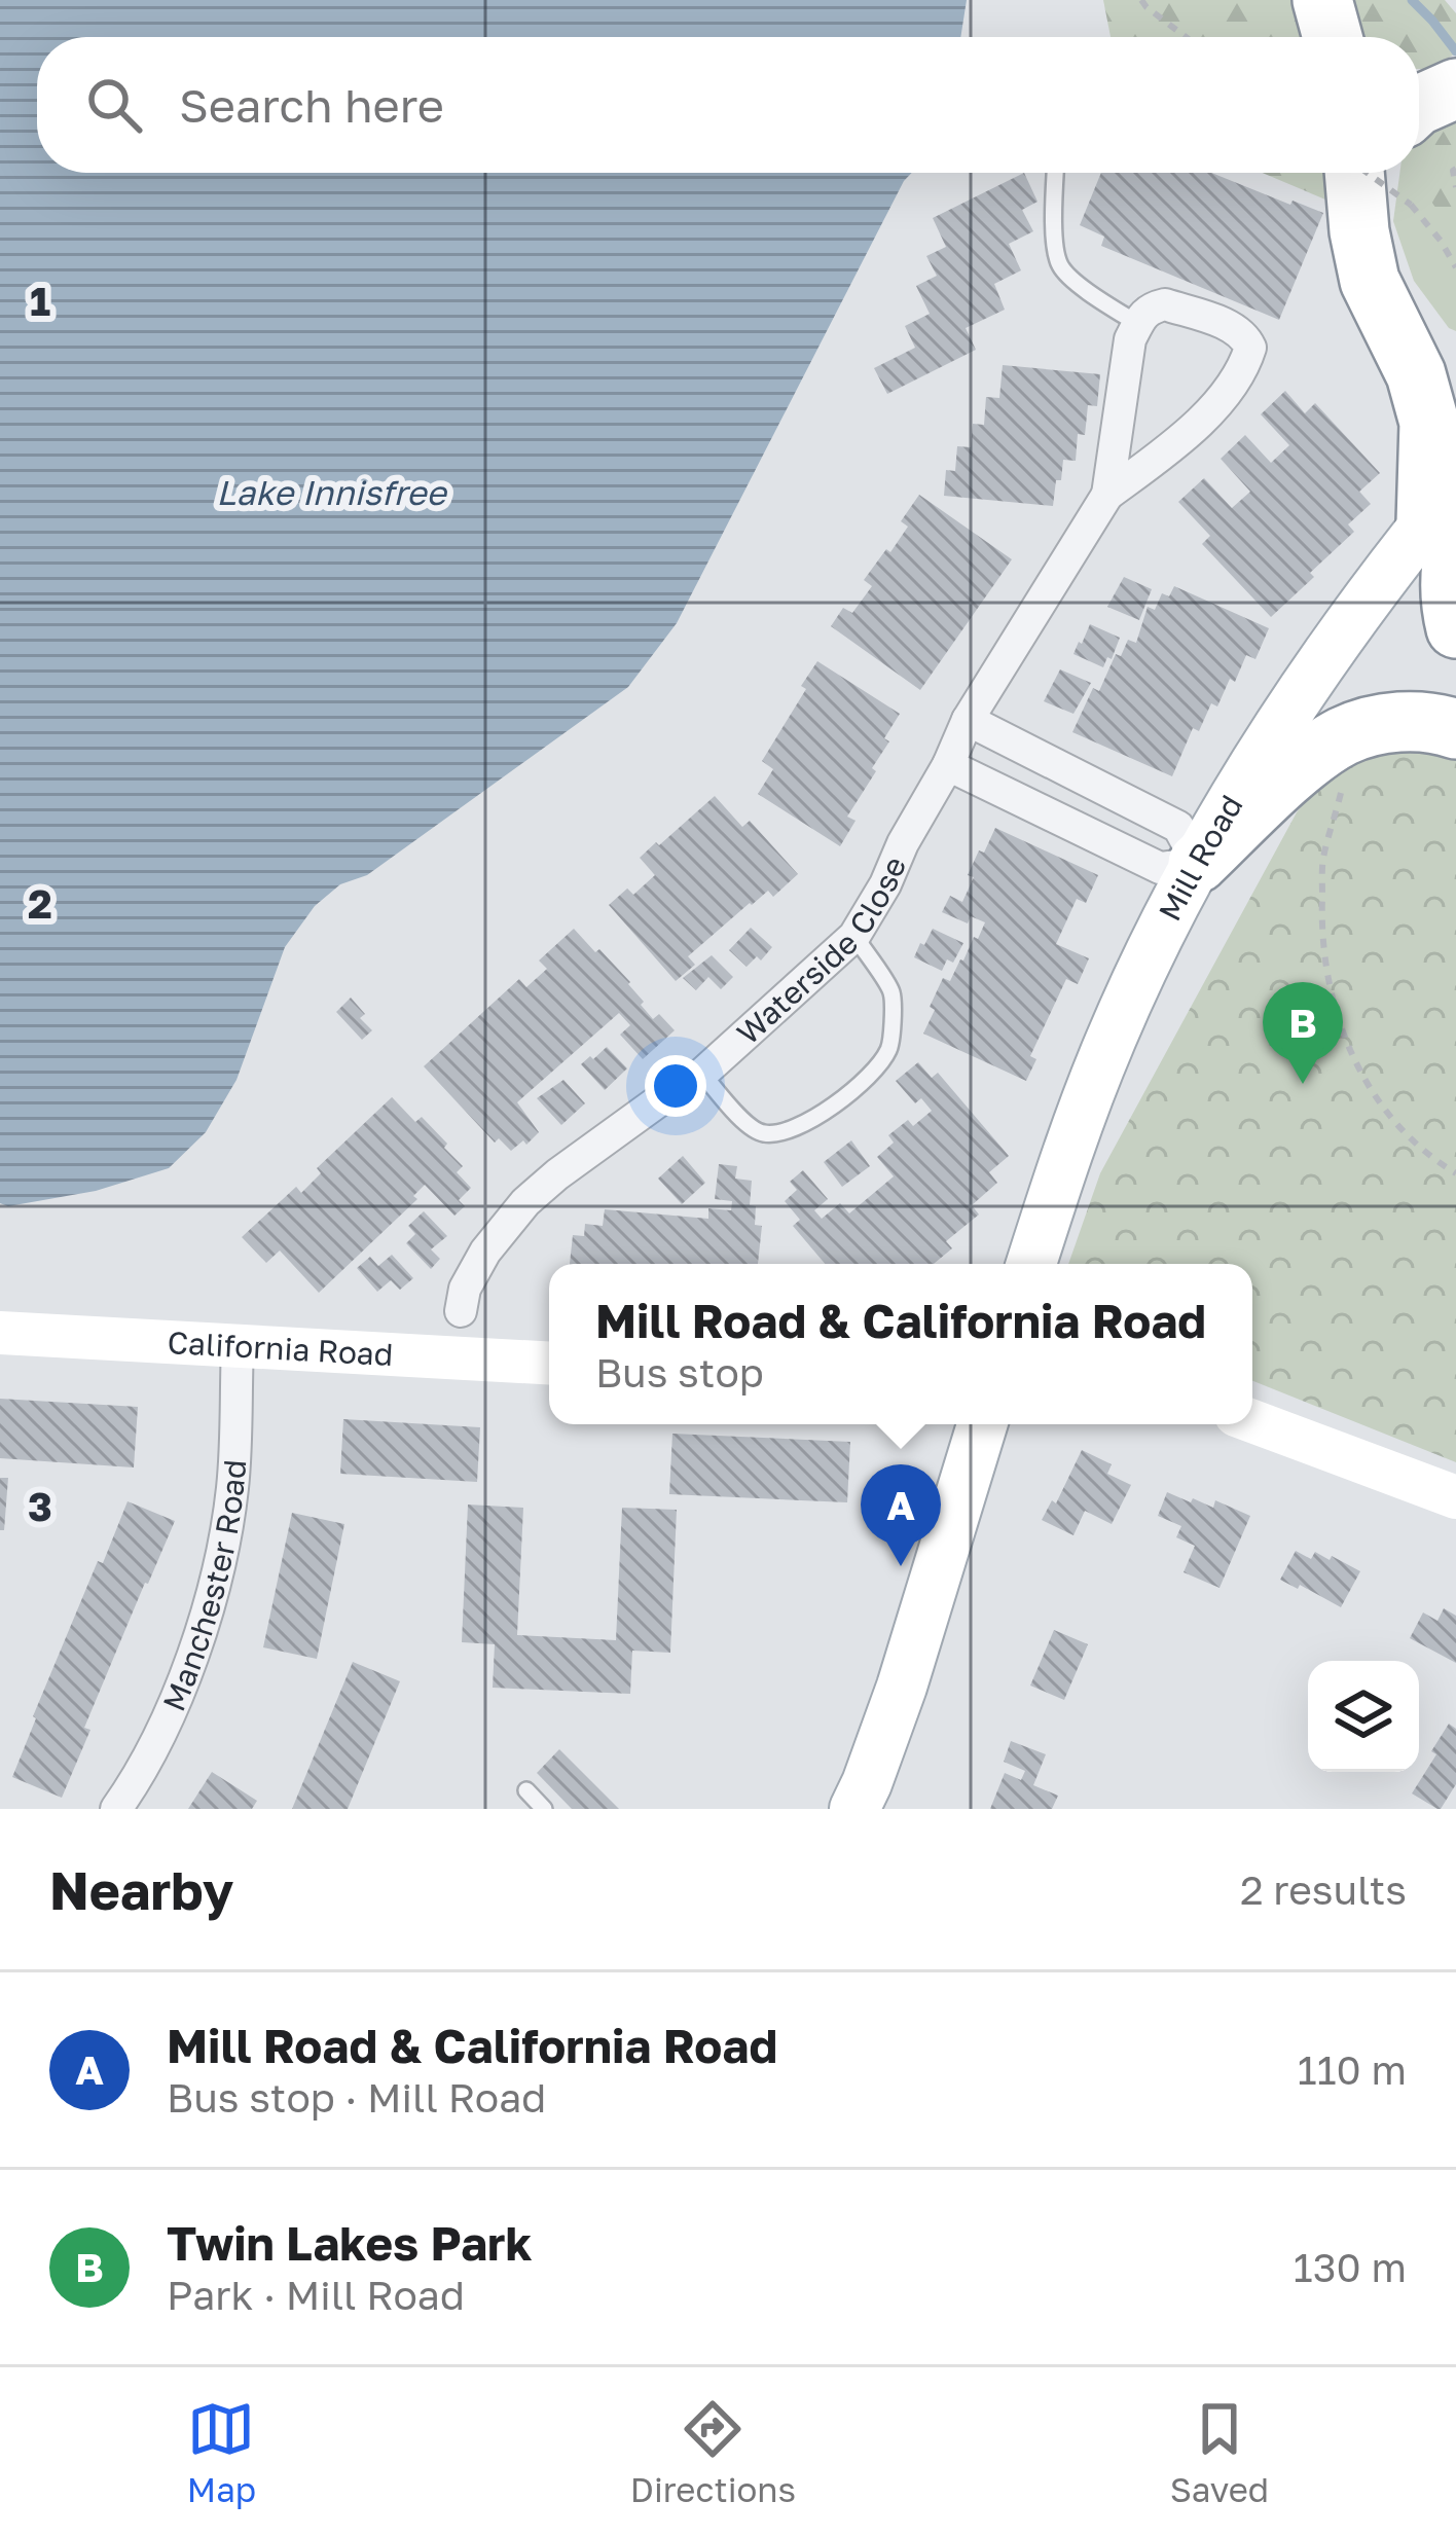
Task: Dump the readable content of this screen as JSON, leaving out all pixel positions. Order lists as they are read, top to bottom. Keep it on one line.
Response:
{"streets":{"main road":["Mill Road","California Road"],"street":["Waterside Close","Manchester Road"]},"crossings":[["California Road","Manchester Road"]],"water":["Lake Innisfree"],"page":{"search":"Search here","pins":["B","A"],"popup":["Mill Road & California Road","Bus stop"],"heading":["Nearby","2 results"],"list":[{"mark":"A","name":"Mill Road & California Road","note":"Bus stop · Mill Road","value":"110 m"},{"mark":"B","name":"Twin Lakes Park","note":"Park · Mill Road","value":"130 m"}],"nav":["Map","Directions","Saved"]},"grid":{"rows":["1","2","3"]}}
